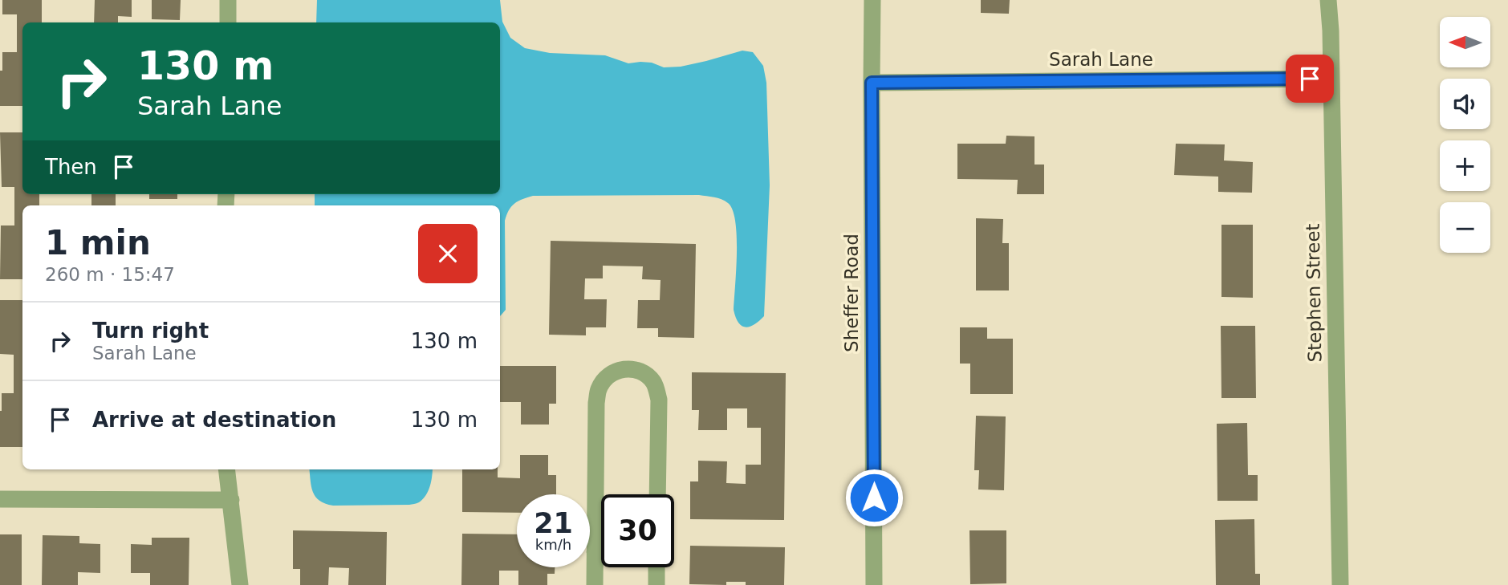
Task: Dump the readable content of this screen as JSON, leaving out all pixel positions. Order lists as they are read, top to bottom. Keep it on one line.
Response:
{"streets":{"street":["Sarah Lane","Sheffer Road","Stephen Street"]},"crossings":[["Sarah Lane","Sheffer Road"],["Sarah Lane","Stephen Street"]],"north":"left","page":{"map_buttons":["+","−"],"turn":["130 m","Sarah Lane"],"then":"Then","heading":["1 min","260 m · 15:47"],"list":[{"name":"Turn right","note":"Sarah Lane","value":"130 m"},{"name":"Arrive at destination","value":"130 m"}],"speed":"21 km/h","limit":"30"}}
